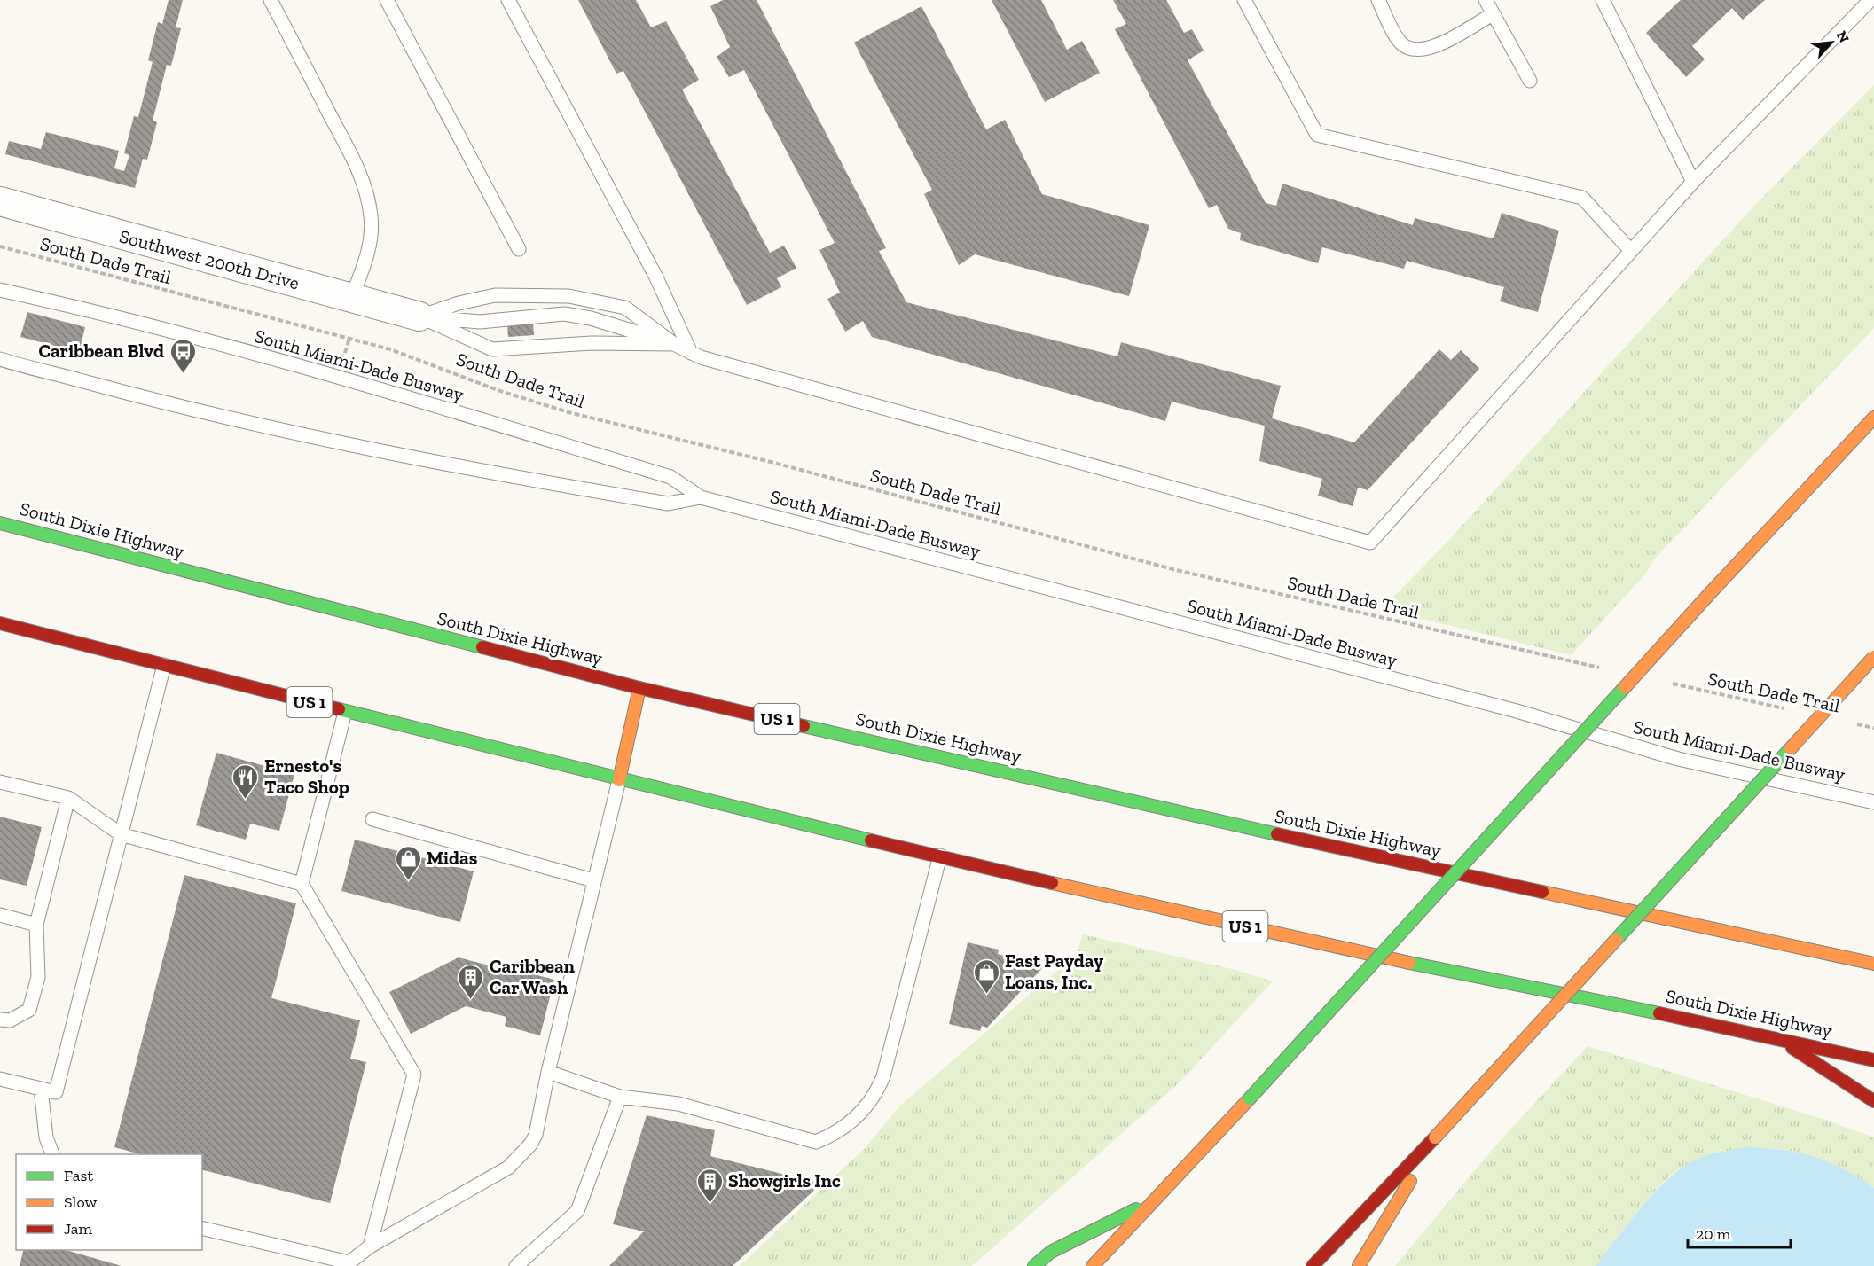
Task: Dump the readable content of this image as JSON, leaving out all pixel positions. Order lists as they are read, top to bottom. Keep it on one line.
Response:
{"streets":{"highway":["South Dixie Highway","US 1"],"street":["Southwest 200th Drive"],"lane":["South Miami-Dade Busway"],"path":["South Dade Trail"]},"places":{"bus stop":["Caribbean Blvd"],"restaurant":["Ernesto's Taco Shop"],"shop":["Midas","Fast Payday Loans, Inc."],"building":["Caribbean Car Wash","Showgirls Inc"]},"legend":["Fast","Slow","Jam"],"scale_bar":"20 m","north":"top right"}
